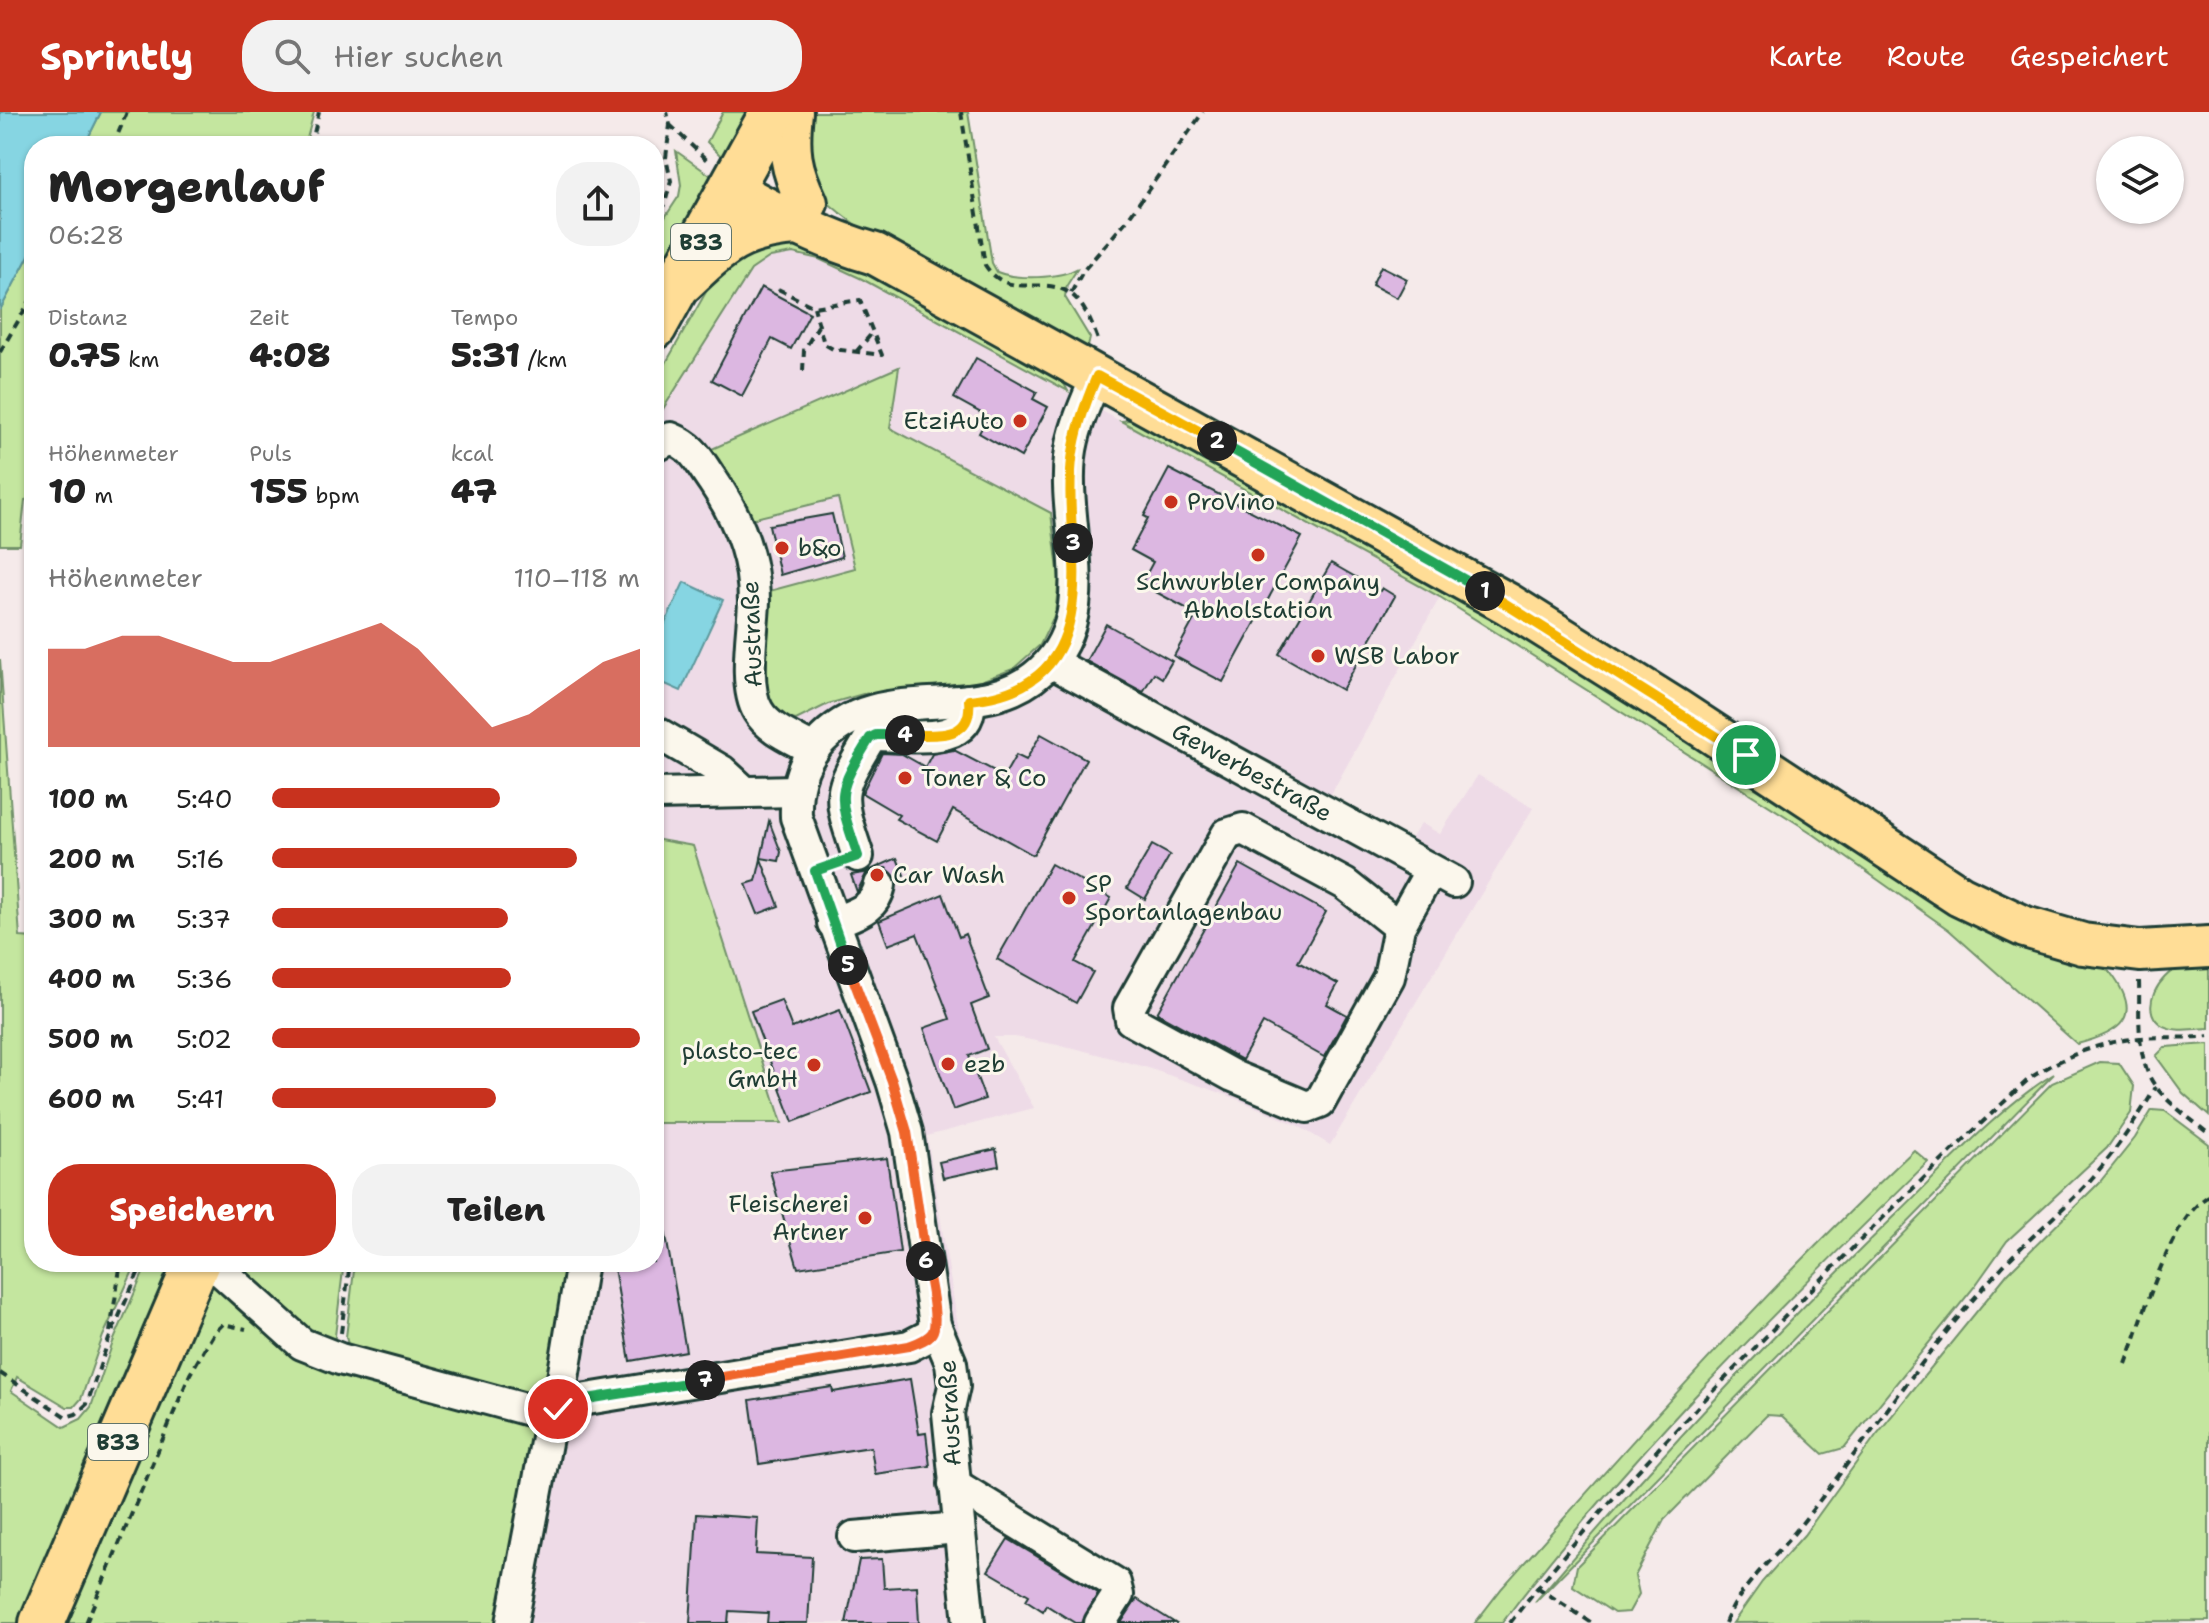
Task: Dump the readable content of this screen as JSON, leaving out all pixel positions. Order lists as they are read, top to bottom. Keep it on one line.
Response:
{"streets":{"highway":["B33"],"street":["Austraße","Gewerbestraße"]},"places":["EtziAuto","ProVino","b&o","Schwurbler Company Abholstation","WSB Labor","Toner & Co","Car Wash","SP Sportanlagenbau","ezb","plasto-tec GmbH","Fleischerei Artner"],"page":{"header":"Sprintly","search":"Hier suchen","nav":["Karte","Route","Gespeichert"],"heading":["Morgenlauf","06:28"],"stats":[["Distanz","0.75 km"],["Zeit","4:08"],["Tempo","5:31 /km"],["Höhenmeter","10 m"],["Puls","155 bpm"],["kcal","47"]],"pins":["2","3","1","4","5","6","7"],"chart":["Höhenmeter","110–118 m"],"list":[{"name":"100 m","note":"5:40"},{"name":"200 m","note":"5:16"},{"name":"300 m","note":"5:37"},{"name":"400 m","note":"5:36"},{"name":"500 m","note":"5:02"},{"name":"600 m","note":"5:41"}],"buttons":["Speichern","Teilen"]}}
